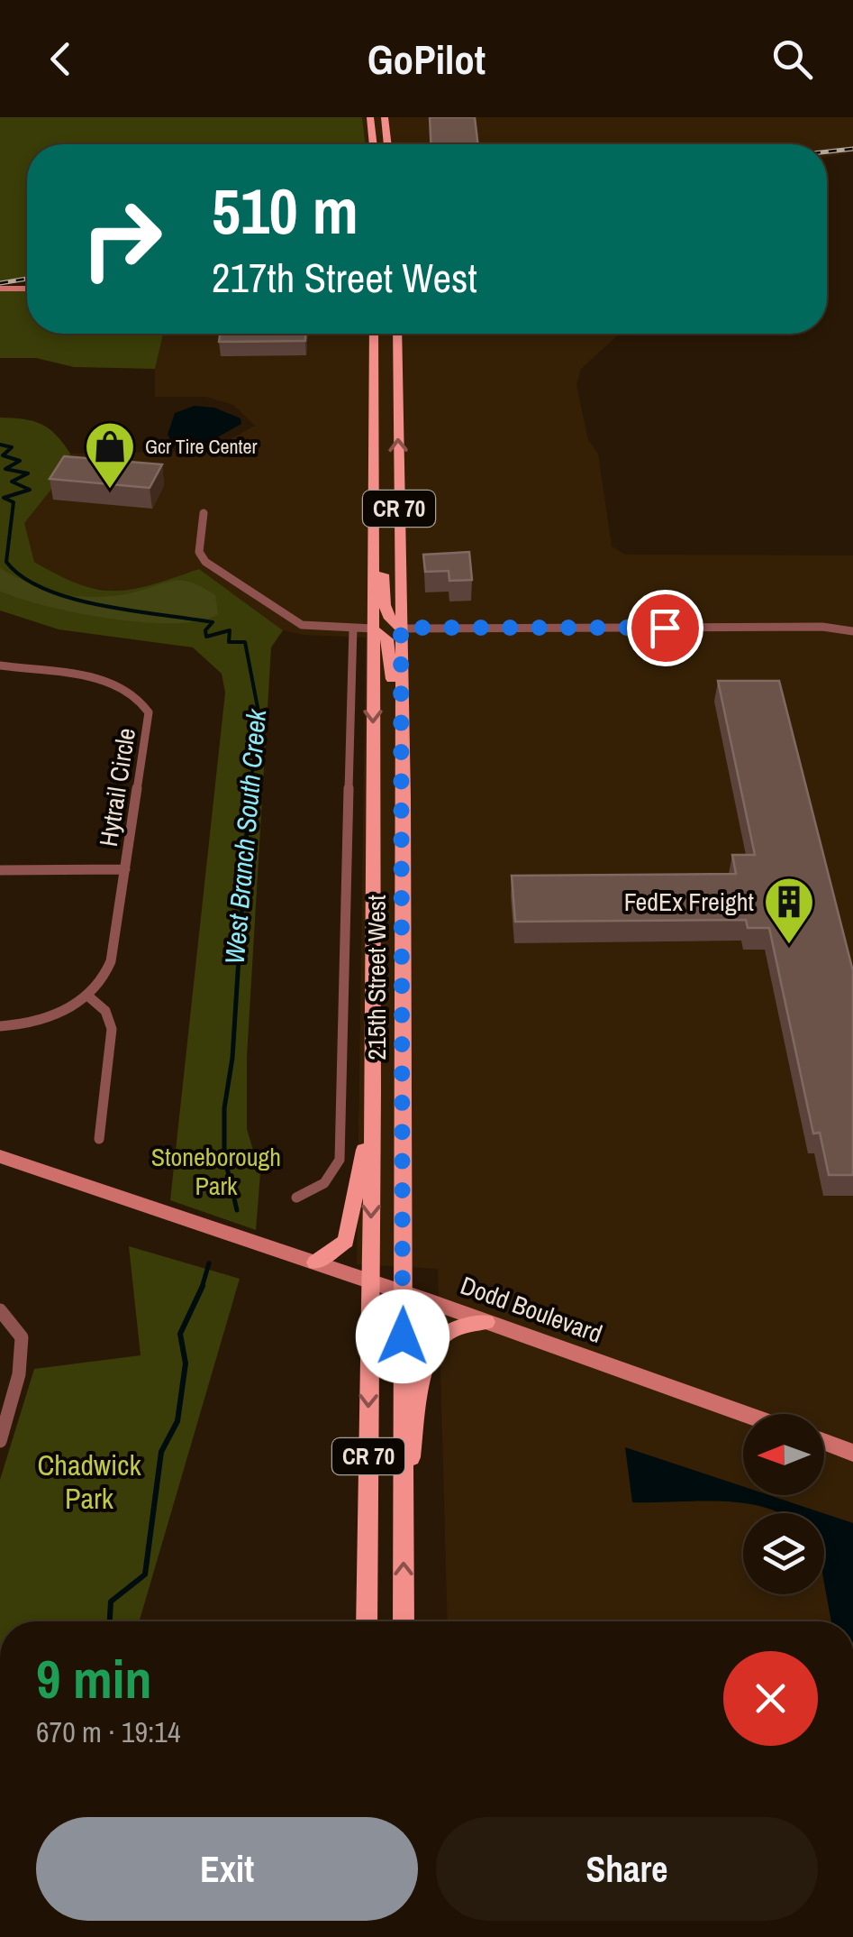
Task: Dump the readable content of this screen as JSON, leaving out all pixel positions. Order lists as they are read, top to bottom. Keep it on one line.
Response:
{"streets":{"main road":["CR 70","215th Street West","Dodd Boulevard"],"street":["Hytrail Circle"]},"crossings":[["215th Street West","Dodd Boulevard"]],"water":["West Branch South Creek"],"parks":["Stoneborough Park","Chadwick Park"],"places":{"shop":["Gcr Tire Center"],"building":["FedEx Freight"]},"north":"left","page":{"header":"GoPilot","turn":["510 m","217th Street West"],"heading":["9 min","670 m · 19:14"],"buttons":["Exit","Share"]}}
